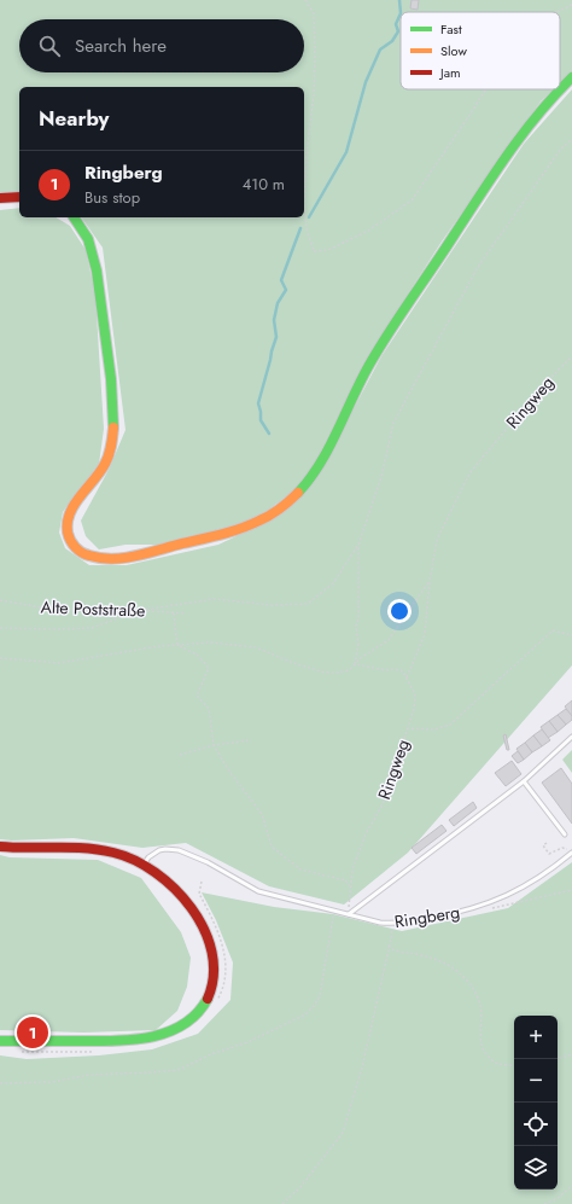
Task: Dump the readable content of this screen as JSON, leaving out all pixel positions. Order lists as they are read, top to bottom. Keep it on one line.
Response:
{"streets":{"lane":["Ringberg"],"path":["Ringweg","Alte Poststraße"]},"crossings":[["Ringweg","Ringberg"]],"legend":["Fast","Slow","Jam"],"page":{"search":"Search here","heading":"Nearby","list":[{"mark":"1","name":"Ringberg","note":"Bus stop","value":"410 m"}],"pins":"1","map_buttons":["+","−"]}}
